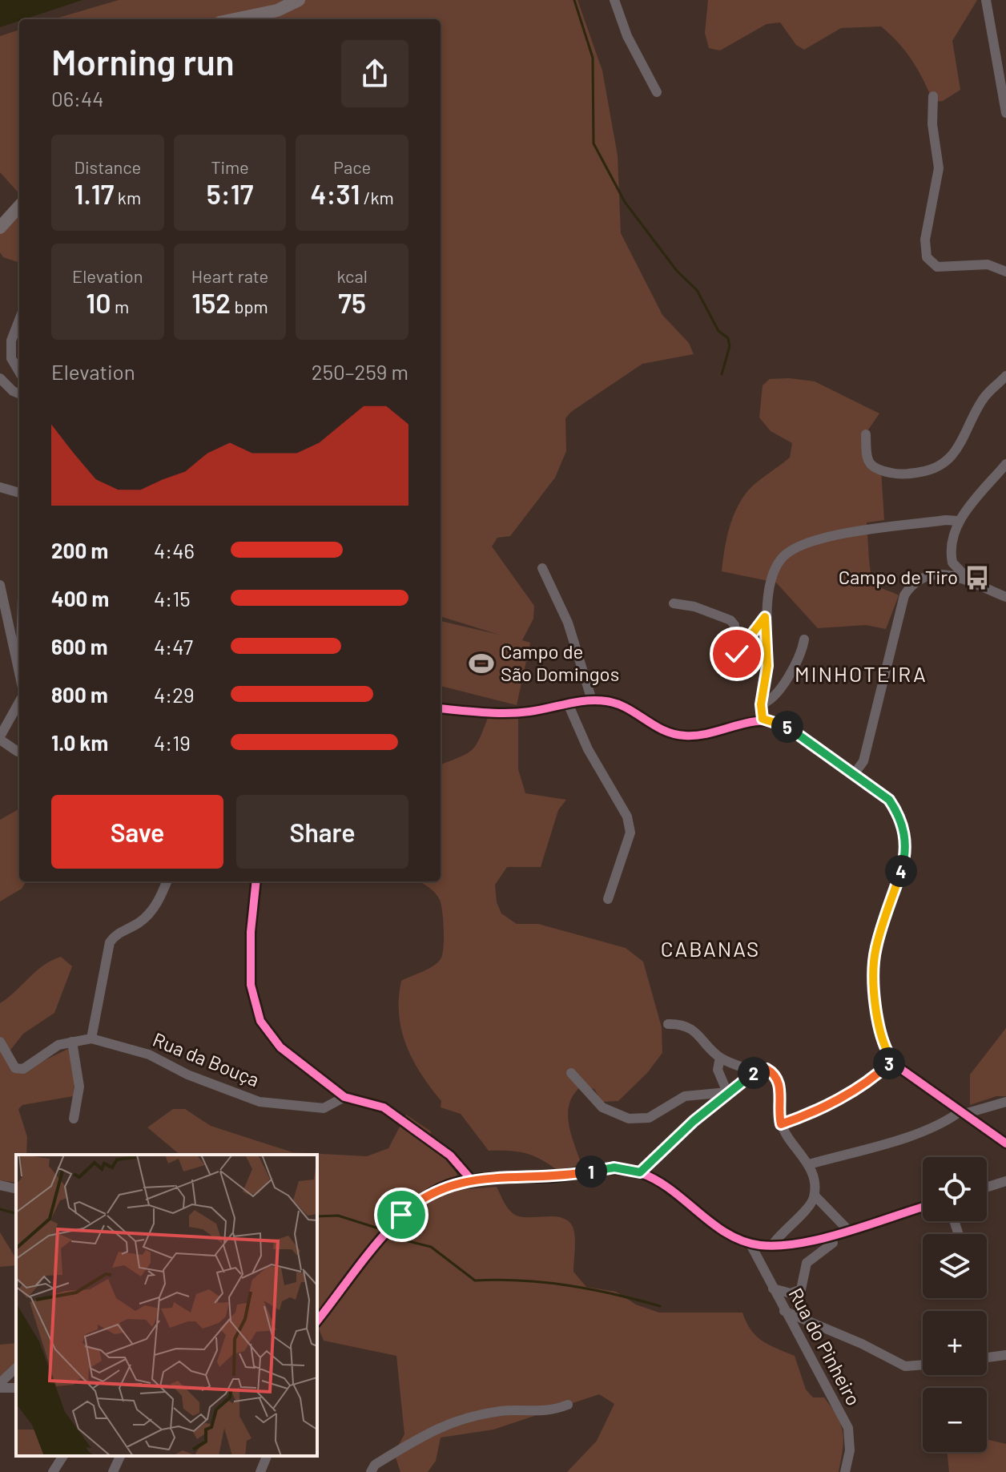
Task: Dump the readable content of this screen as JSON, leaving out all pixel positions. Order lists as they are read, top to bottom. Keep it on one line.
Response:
{"streets":{"street":["Rua da Bouça","Rua do Pinheiro"]},"districts":["MINHOTEIRA","CABANAS"],"places":{"bus stop":["Campo de Tiro"],"sports":["Campo de São Domingos"]},"page":{"heading":["Morning run","06:44"],"stats":[["Distance","1.17 km"],["Time","5:17"],["Pace","4:31 /km"],["Elevation","10 m"],["Heart rate","152 bpm"],["kcal","75"]],"chart":["Elevation","250–259 m"],"list":[{"name":"200 m","note":"4:46"},{"name":"400 m","note":"4:15"},{"name":"600 m","note":"4:47"},{"name":"800 m","note":"4:29"},{"name":"1.0 km","note":"4:19"}],"pins":["5","4","3","2","1"],"buttons":["Save","Share"],"map_buttons":["+","−"]}}
